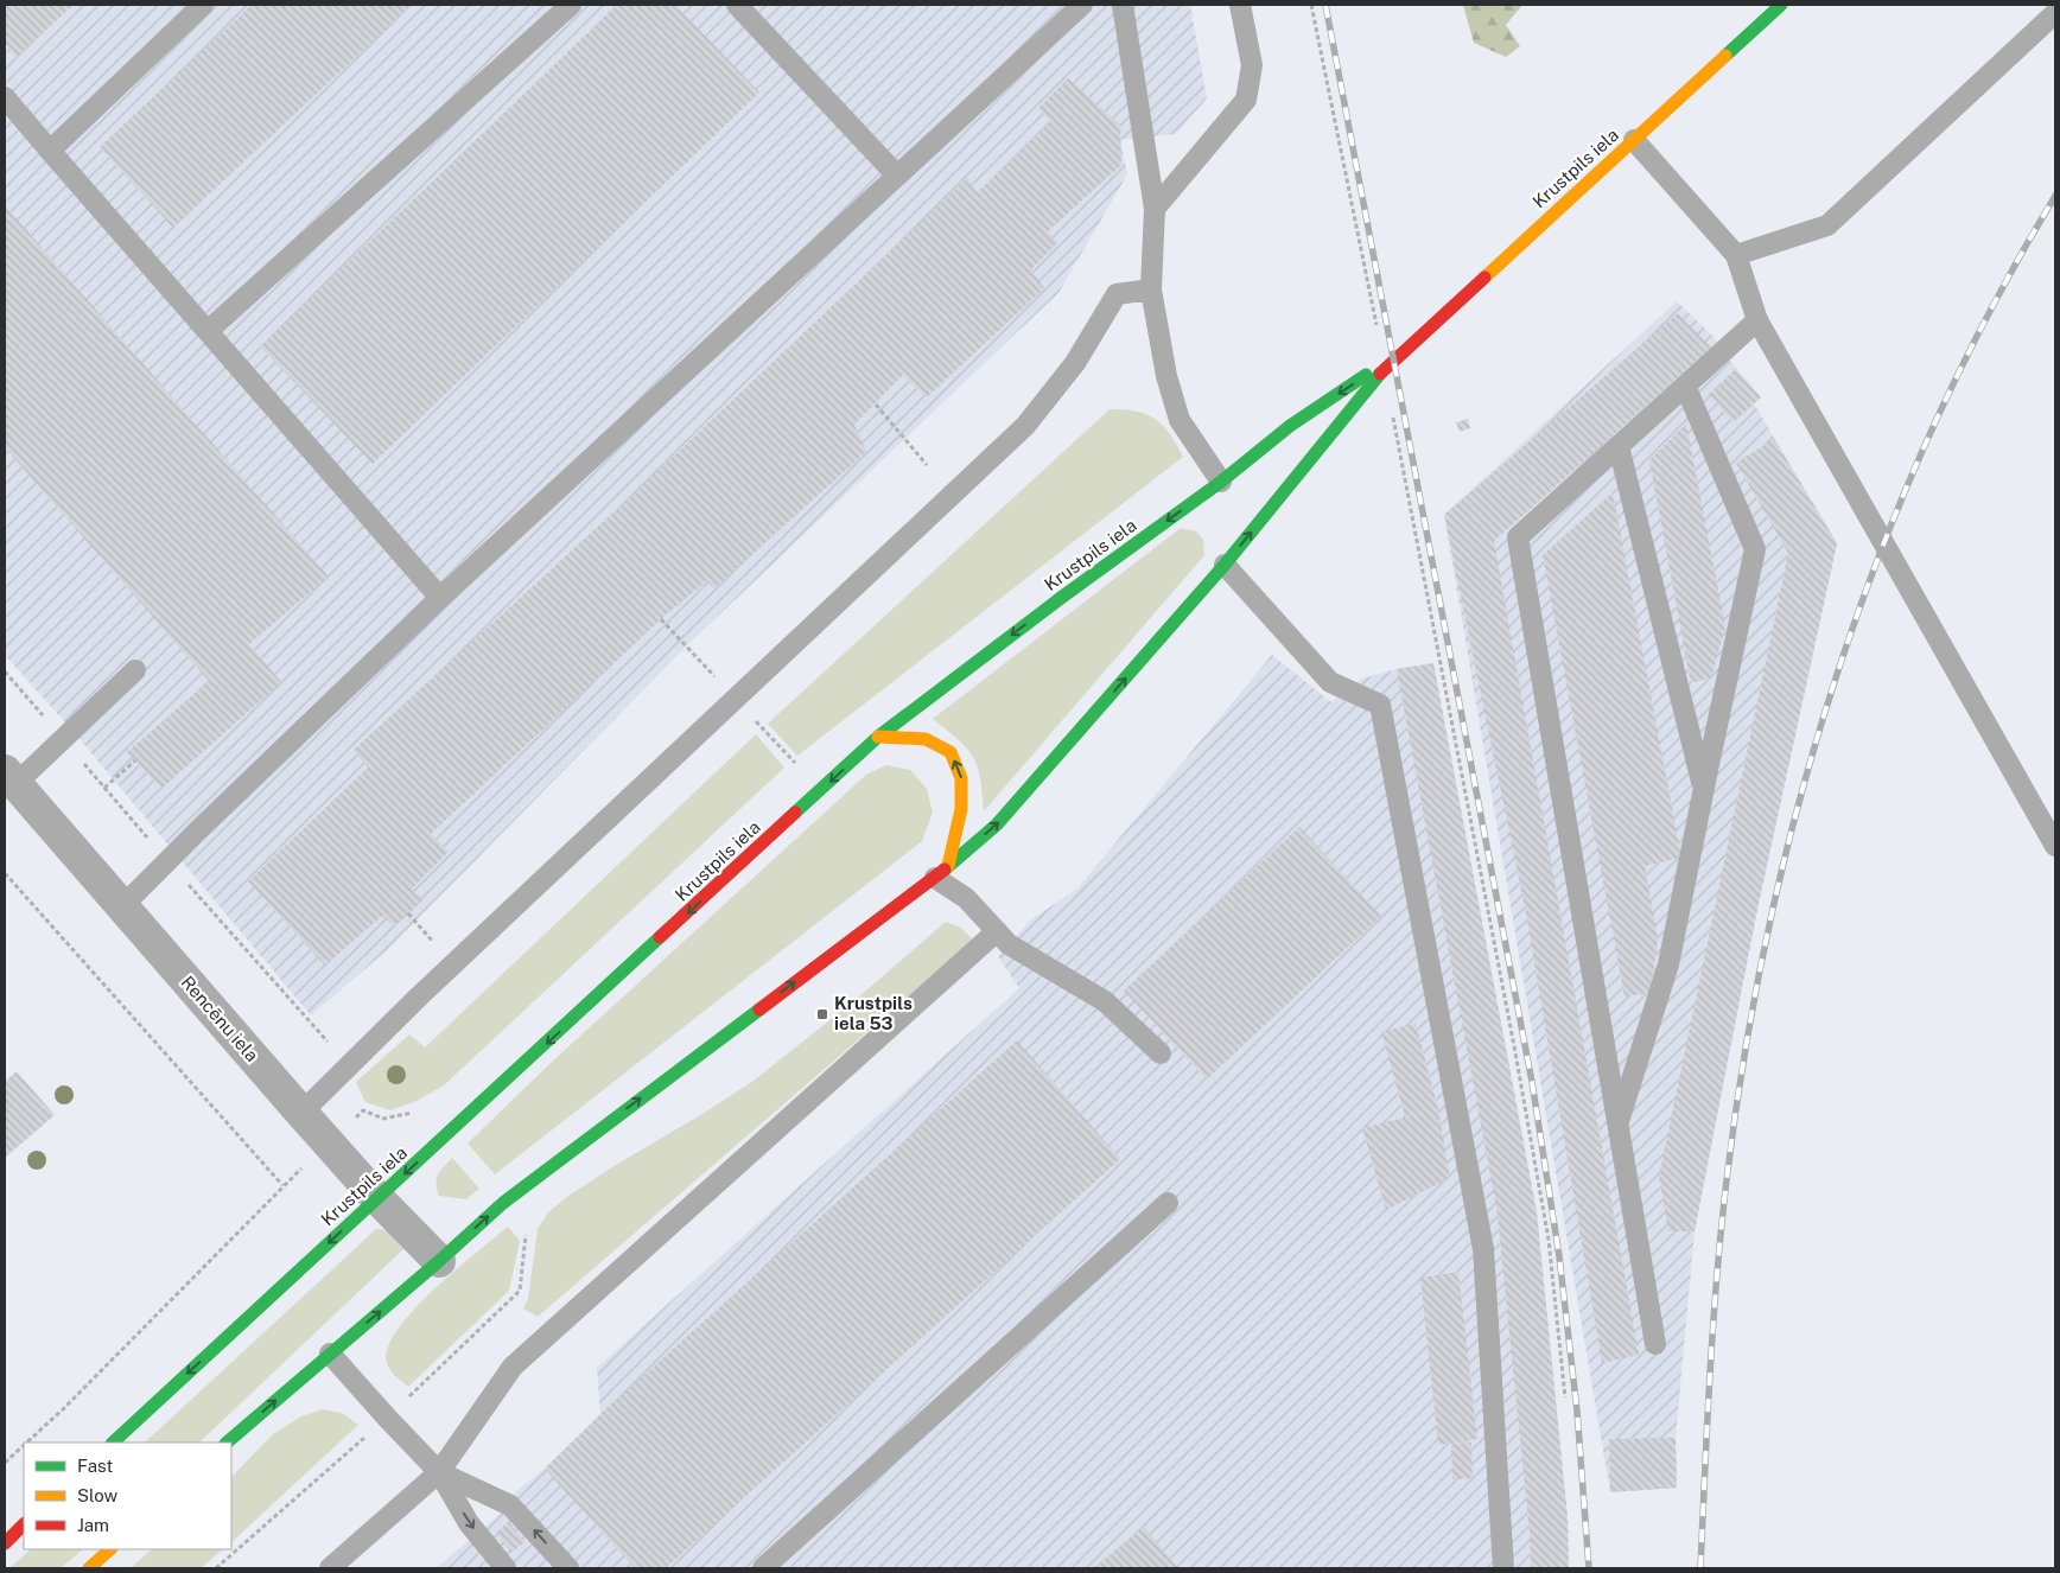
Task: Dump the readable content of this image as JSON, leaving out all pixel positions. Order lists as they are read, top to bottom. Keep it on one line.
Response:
{"streets":{"main road":["Krustpils iela"],"street":["Rencēnu iela"]},"crossings":[["Krustpils iela","Rencēnu iela"]],"places":{"transit":["Krustpils iela 53"]},"legend":["Fast","Slow","Jam"]}
